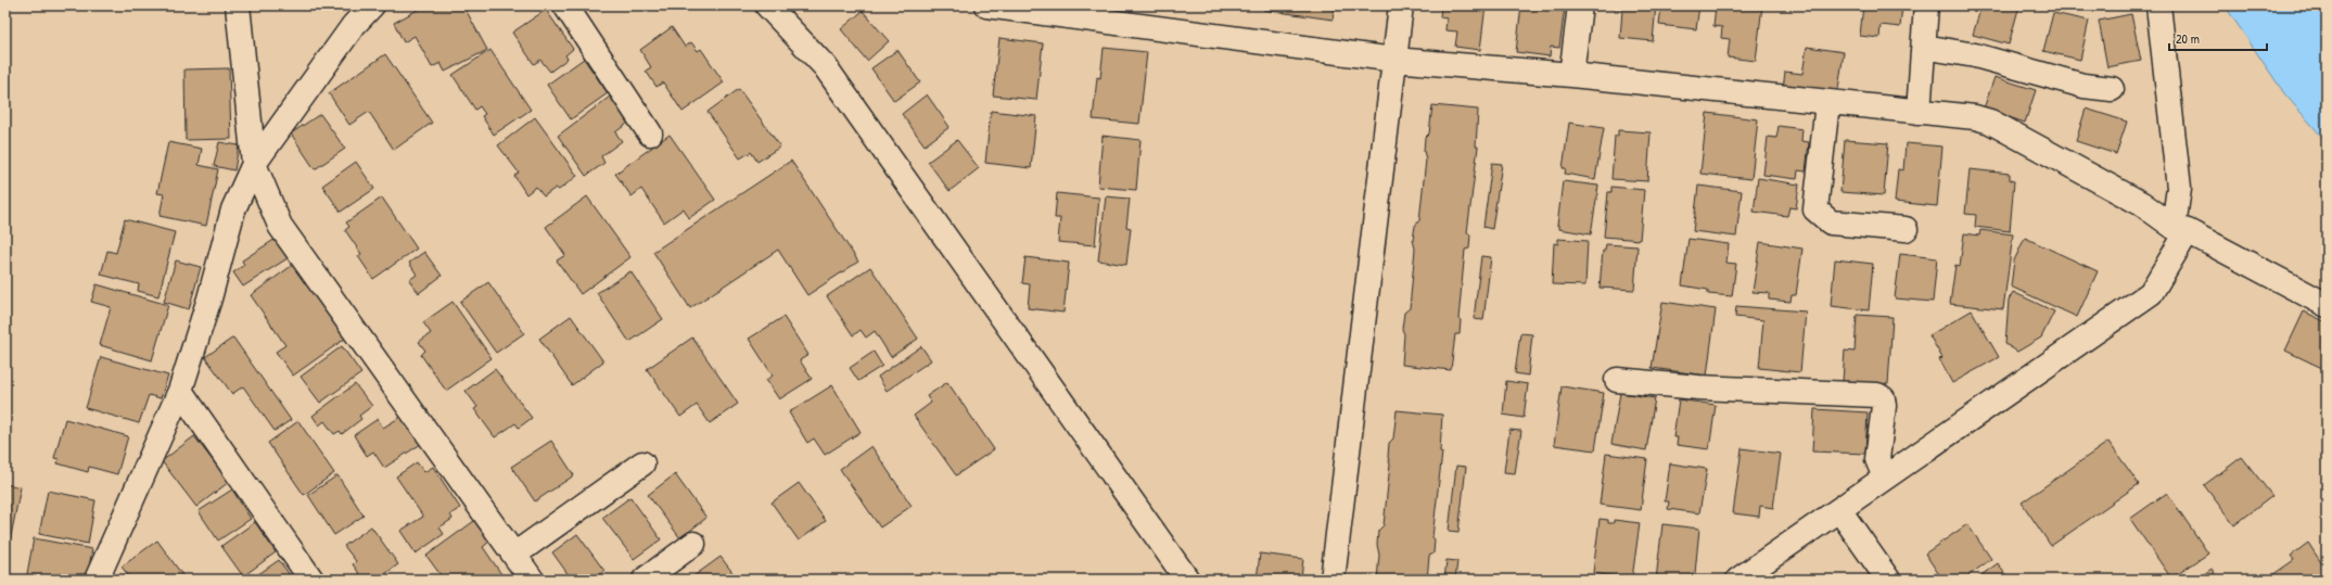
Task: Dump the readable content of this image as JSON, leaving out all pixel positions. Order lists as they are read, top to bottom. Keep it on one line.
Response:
{"scale_bar":"20 m"}
